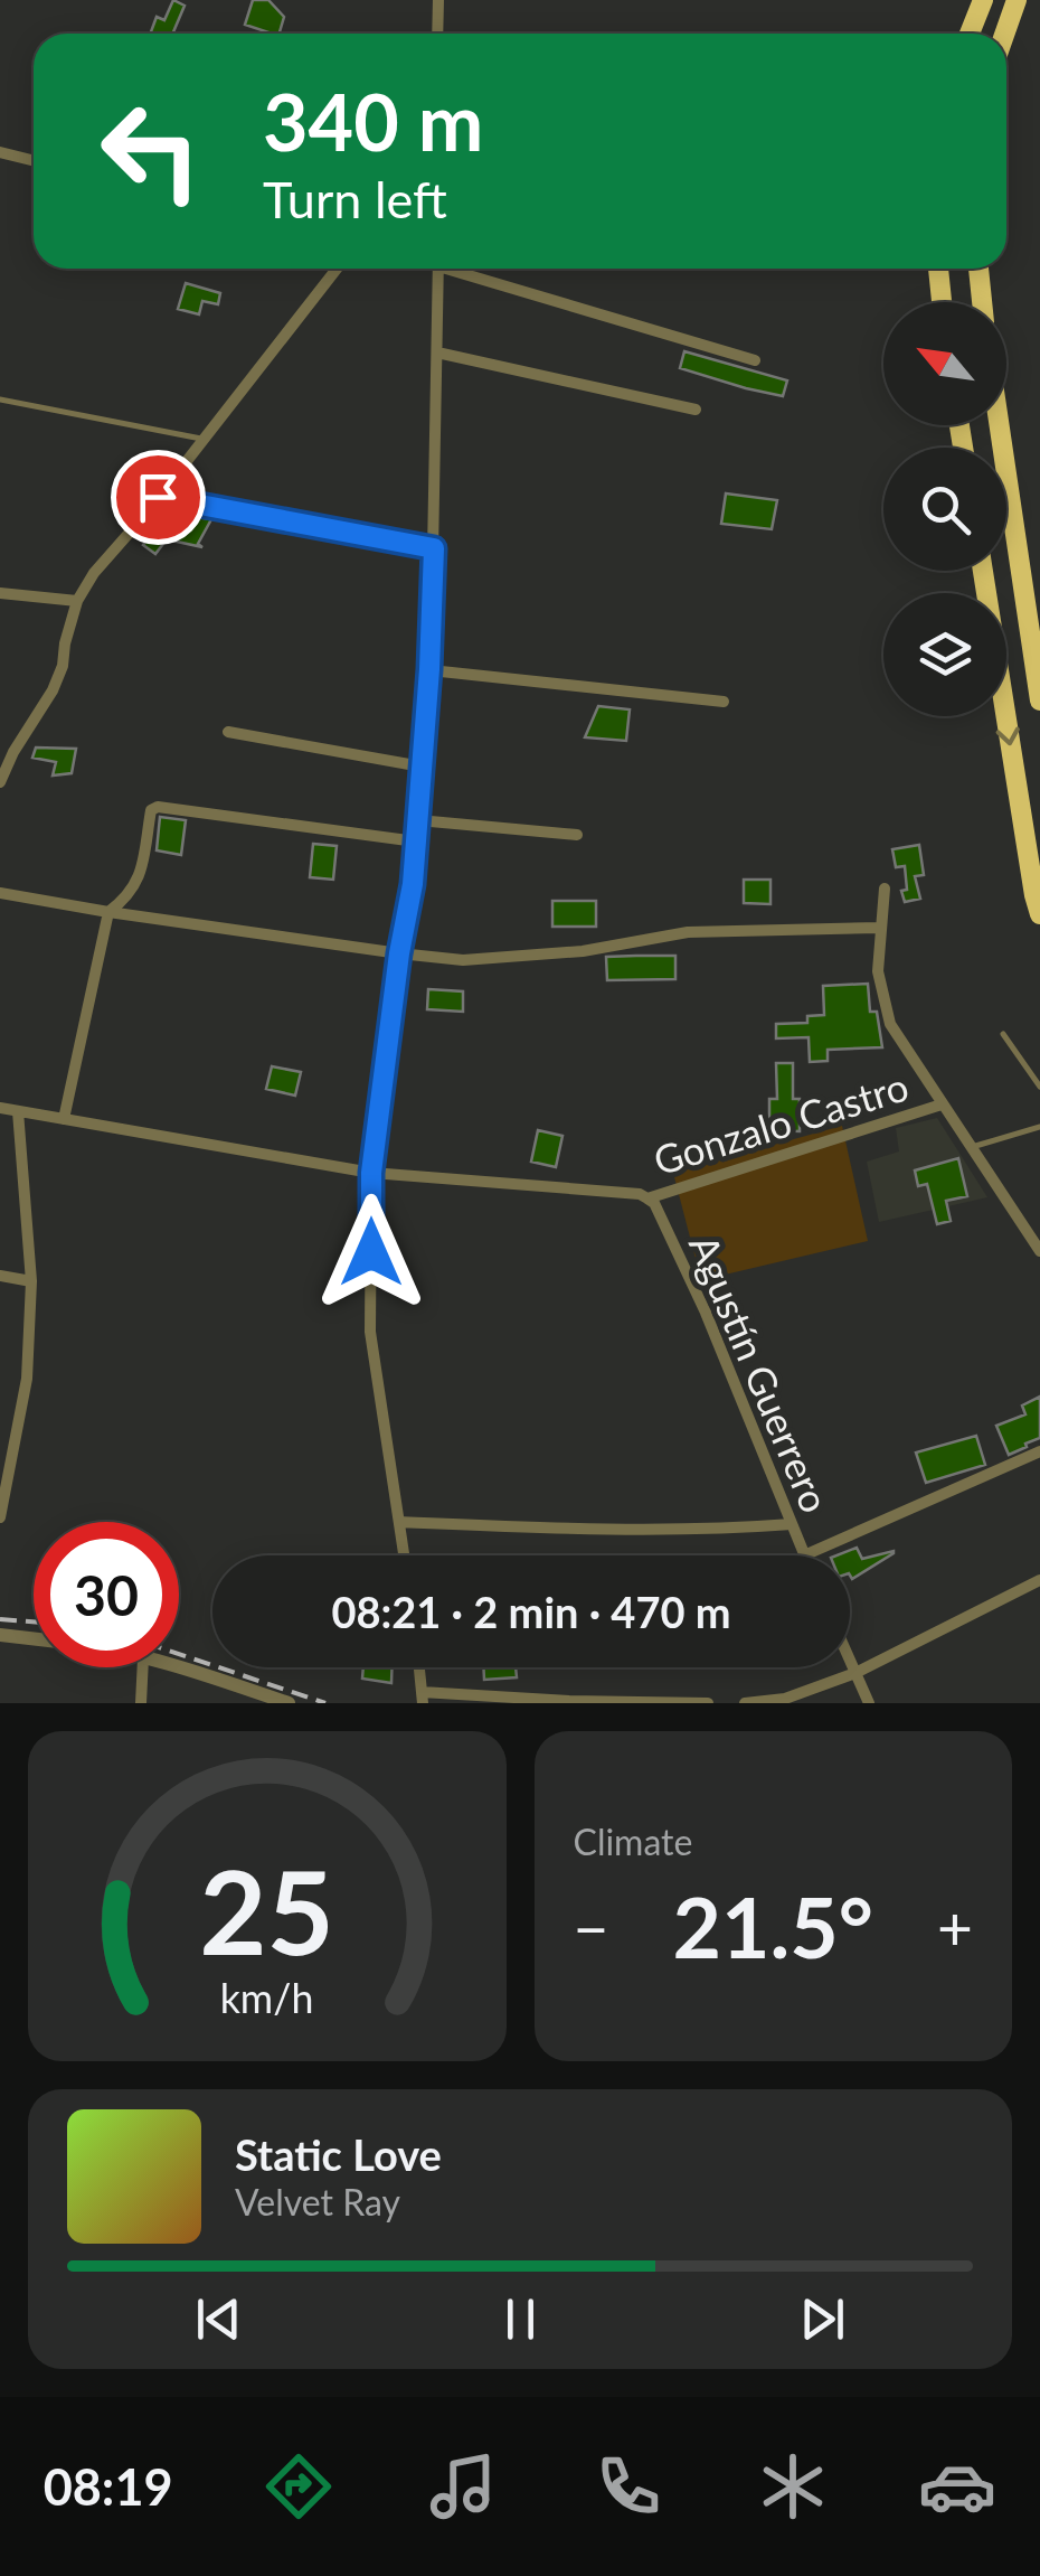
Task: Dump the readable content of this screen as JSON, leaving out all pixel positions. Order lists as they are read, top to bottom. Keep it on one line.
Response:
{"streets":{"street":["Gonzalo Castro","Agustín Guerrero"]},"crossings":[["Gonzalo Castro","Agustín Guerrero"]],"north":"top left","page":{"turn":["340 m","Turn left"],"limit":"30","trip":"08:21 · 2 min · 470 m","tile":"Climate","heat":["−","21.5°","+"],"song":["Static Love","Velvet Ray"],"tabs":"08:19","gauge":["25","km/h"]}}
